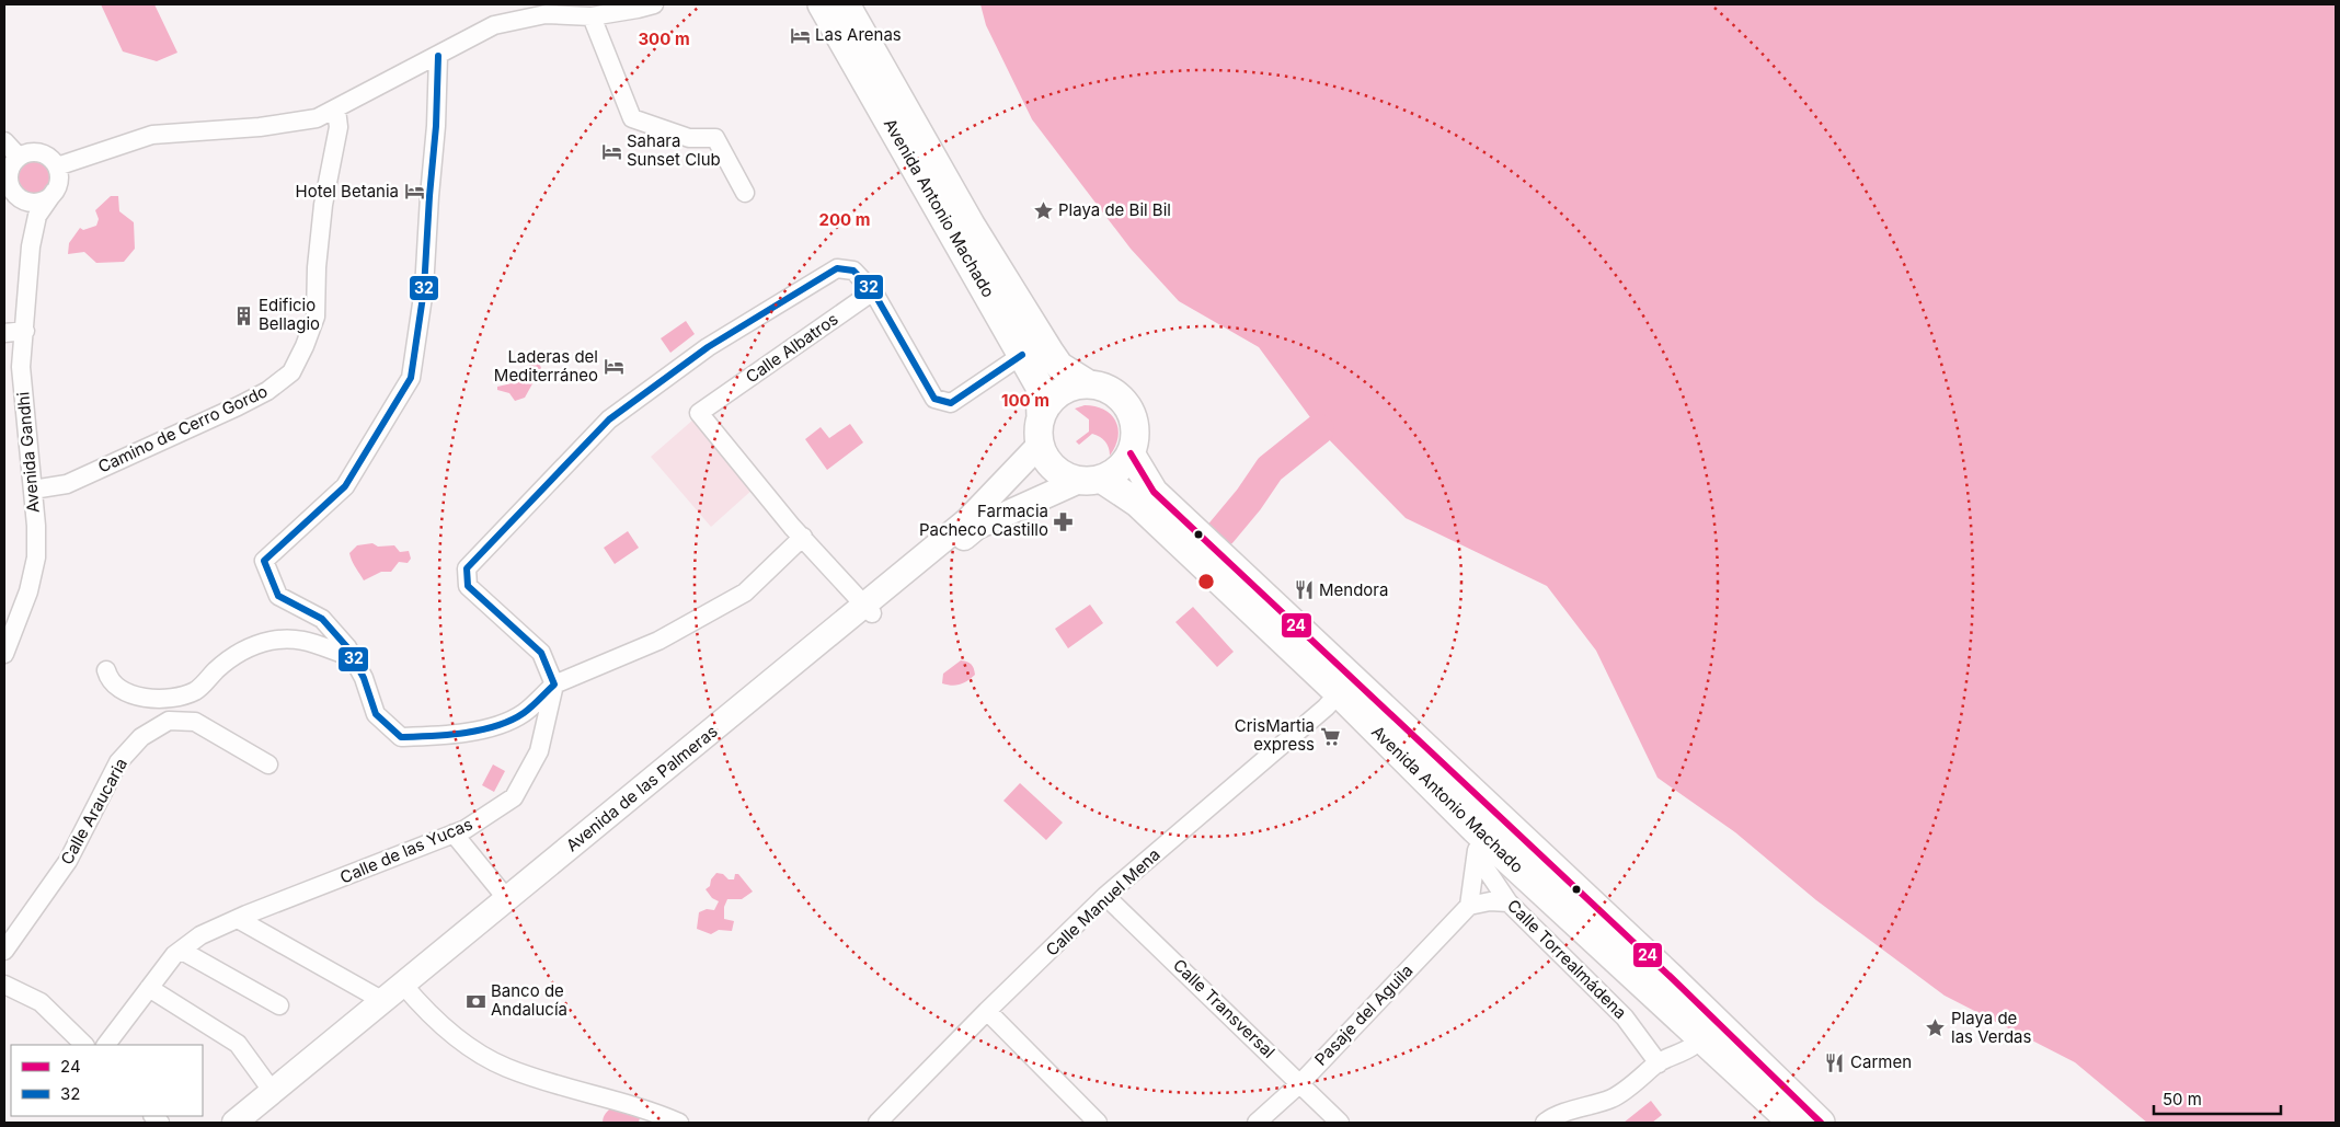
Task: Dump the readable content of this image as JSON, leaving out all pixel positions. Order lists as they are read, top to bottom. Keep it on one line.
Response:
{"streets":{"main road":["Avenida Antonio Machado"],"street":["Calle Albatros","Camino de Cerro Gordo","Avenida Gandhi","Avenida de las Palmeras","Calle Araucaria","Calle de las Yucas","Calle Manuel Mena","Calle Torrealmádena","Calle Transversal","Pasaje del Aguila"]},"crossings":[["Avenida Antonio Machado","Avenida de las Palmeras"],["Avenida Antonio Machado","Calle Manuel Mena"],["Calle Albatros","Avenida de las Palmeras"],["Camino de Cerro Gordo","Avenida Gandhi"],["Calle Manuel Mena","Calle Transversal"],["Calle Transversal","Pasaje del Aguila"]],"places":{"hotel":["Las Arenas","Sahara Sunset Club","Hotel Betania","Laderas del Mediterráneo"],"place":["Playa de Bil Bil","Playa de las Verdas"],"building":["Edificio Bellagio"],"pharmacy":["Farmacia Pacheco Castillo"],"restaurant":["Mendora","Carmen"],"supermarket":["CrisMartia express"],"bank":["Banco de Andalucía"]},"lines":["transit line 32","transit line 24"],"legend":["24","32"],"scale_bar":"50 m","rings":["300 m","200 m","100 m"]}
